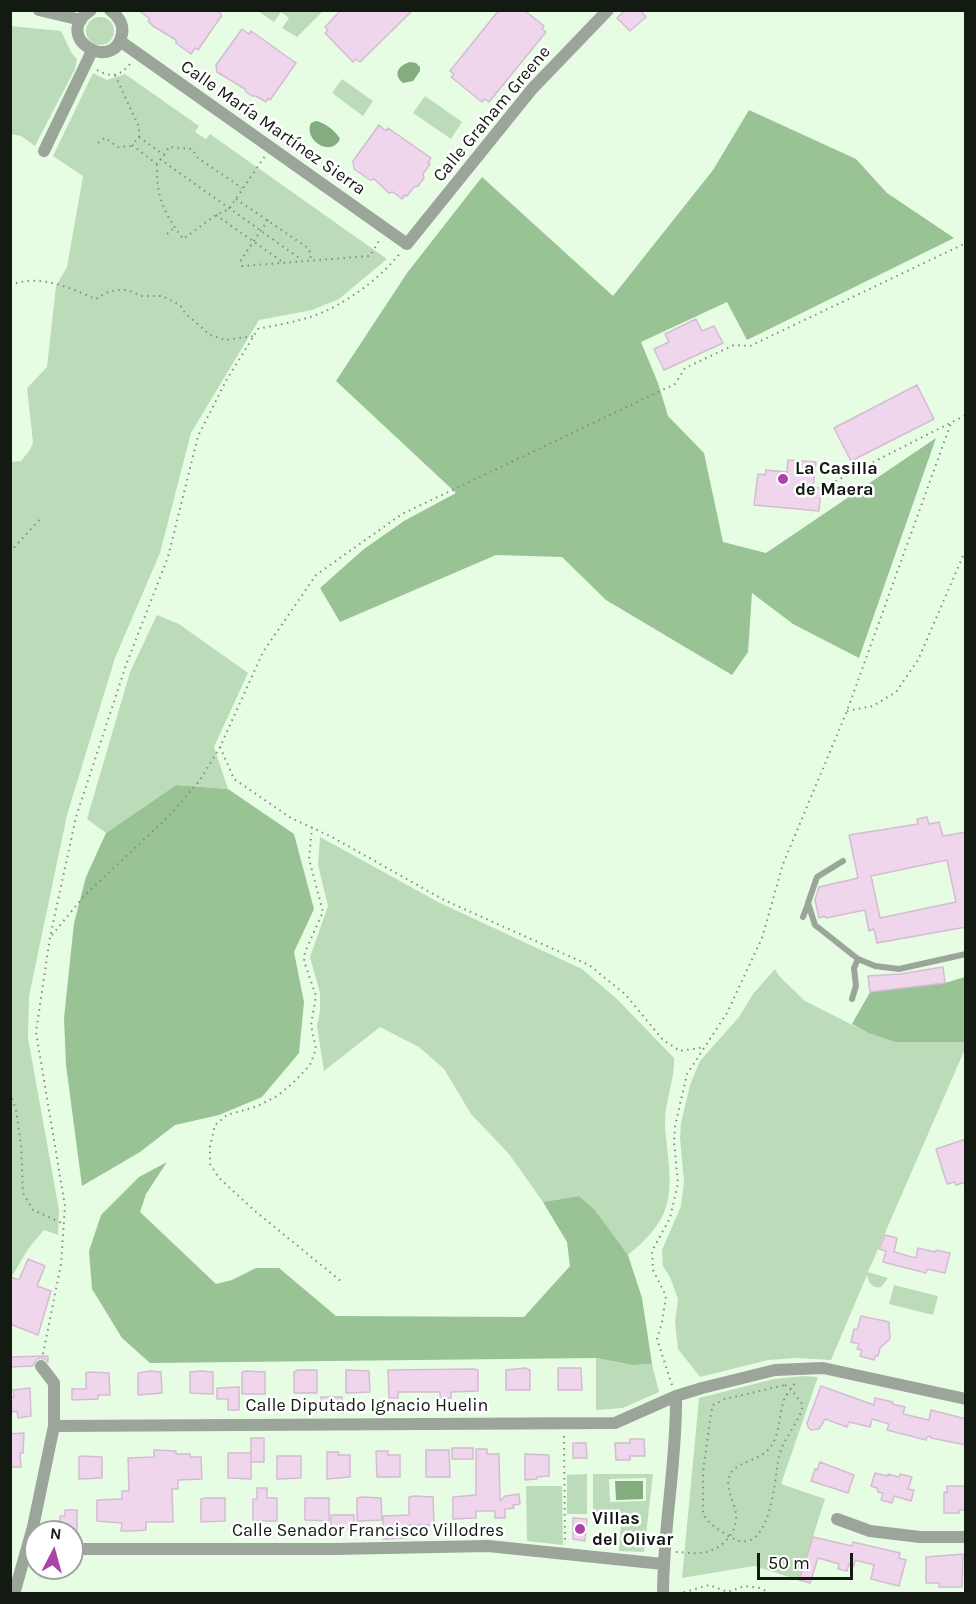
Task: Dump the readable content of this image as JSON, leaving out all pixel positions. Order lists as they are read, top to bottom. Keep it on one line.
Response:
{"streets":{"street":["Calle Graham Greene","Calle María Martínez Sierra","Calle Diputado Ignacio Huelin","Calle Senador Francisco Villodres"]},"crossings":[["Calle Graham Greene","Calle María Martínez Sierra"]],"places":["La Casilla de Maera","Villas del Olivar"],"scale_bar":"50 m","north":"top"}
